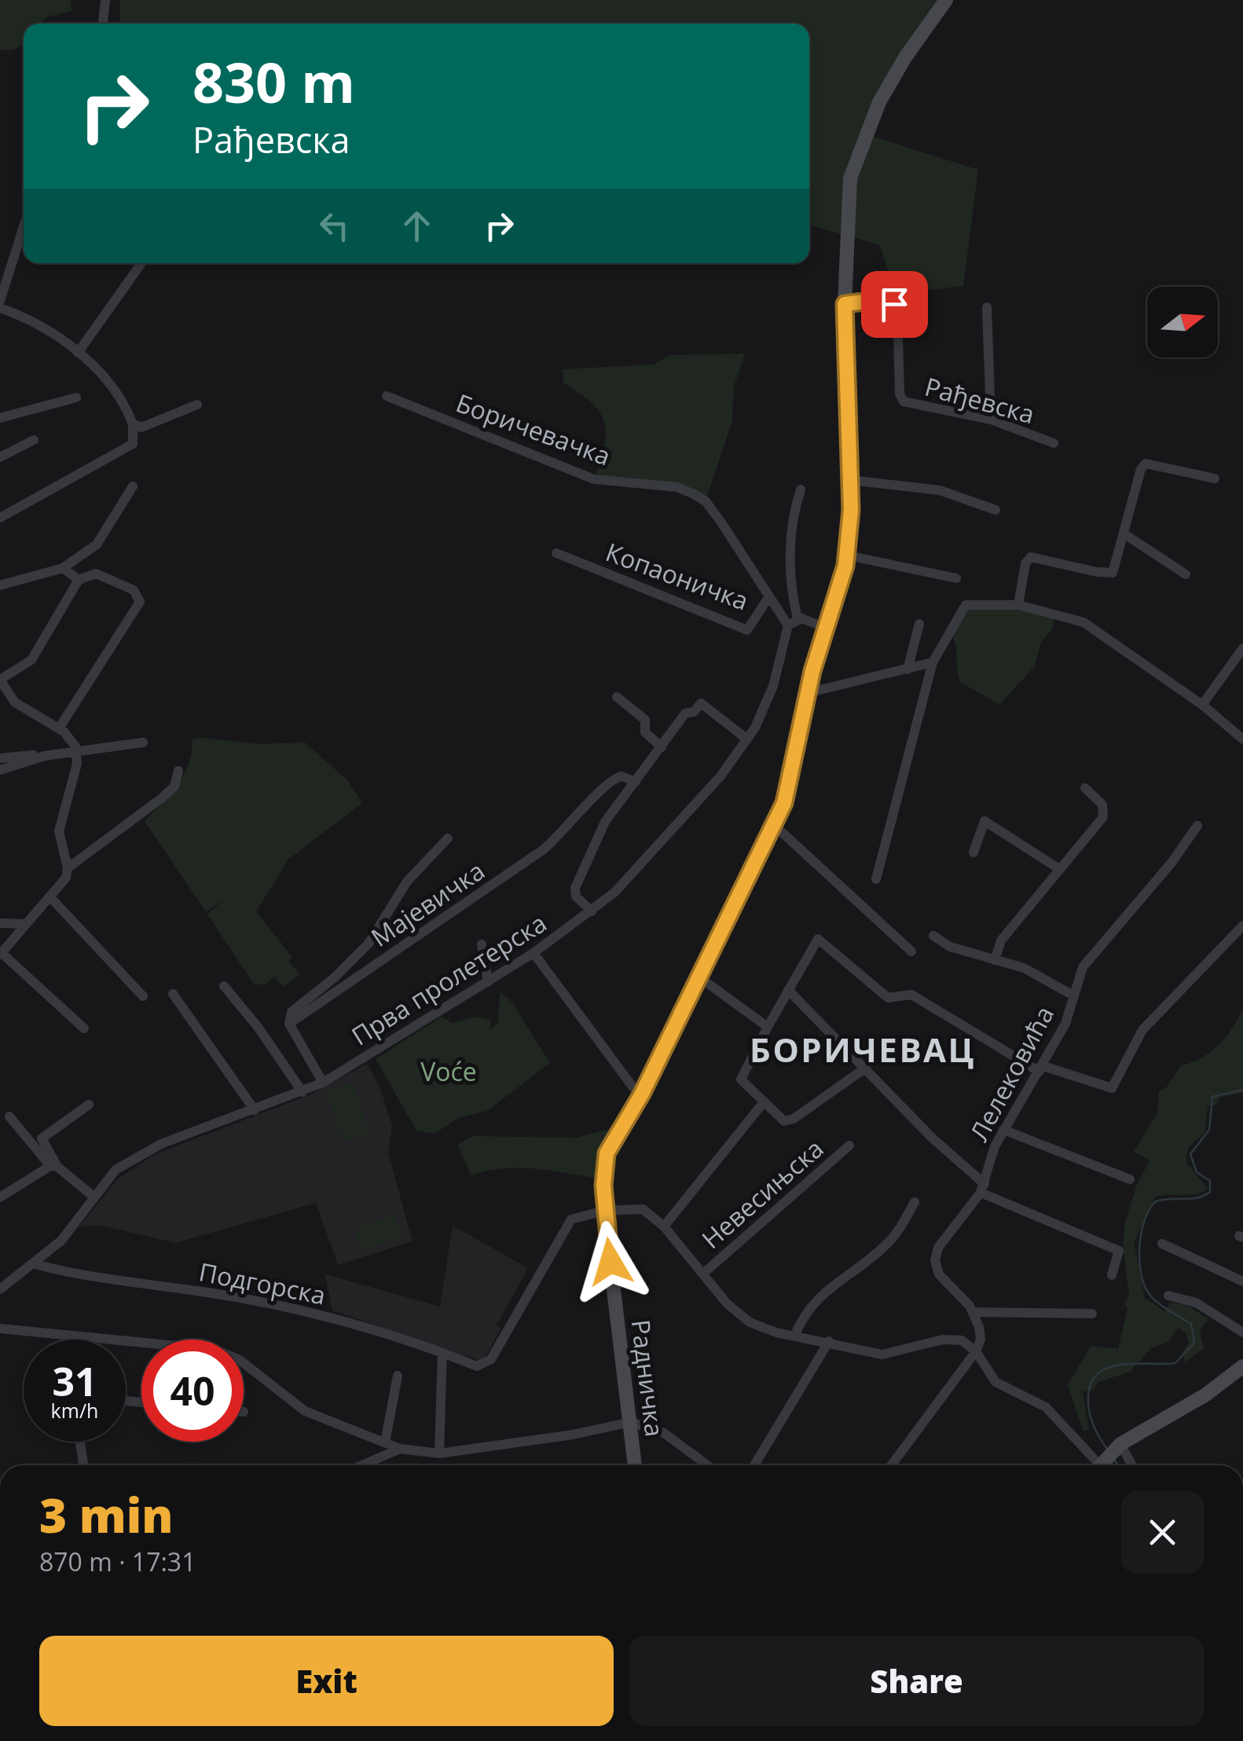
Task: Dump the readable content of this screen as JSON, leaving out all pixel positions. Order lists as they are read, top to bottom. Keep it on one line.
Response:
{"streets":{"street":["Рађевска","Боричевачка","Копаоничка","Мајевичка","Прва пролетерска","Лелековића","Невесињска","Подгорска","Радничка"]},"crossings":[["Рађевска","Радничка"],["Боричевачка","Копаоничка"],["Боричевачка","Прва пролетерска"],["Прва пролетерска","Подгорска"],["Подгорска","Радничка"]],"districts":["БОРИЧЕВАЦ"],"parks":["Voće"],"north":"right","page":{"turn":["830 m","Рађевска"],"speed":"31 km/h","limit":"40","heading":["3 min","870 m · 17:31"],"buttons":["Exit","Share"]}}
